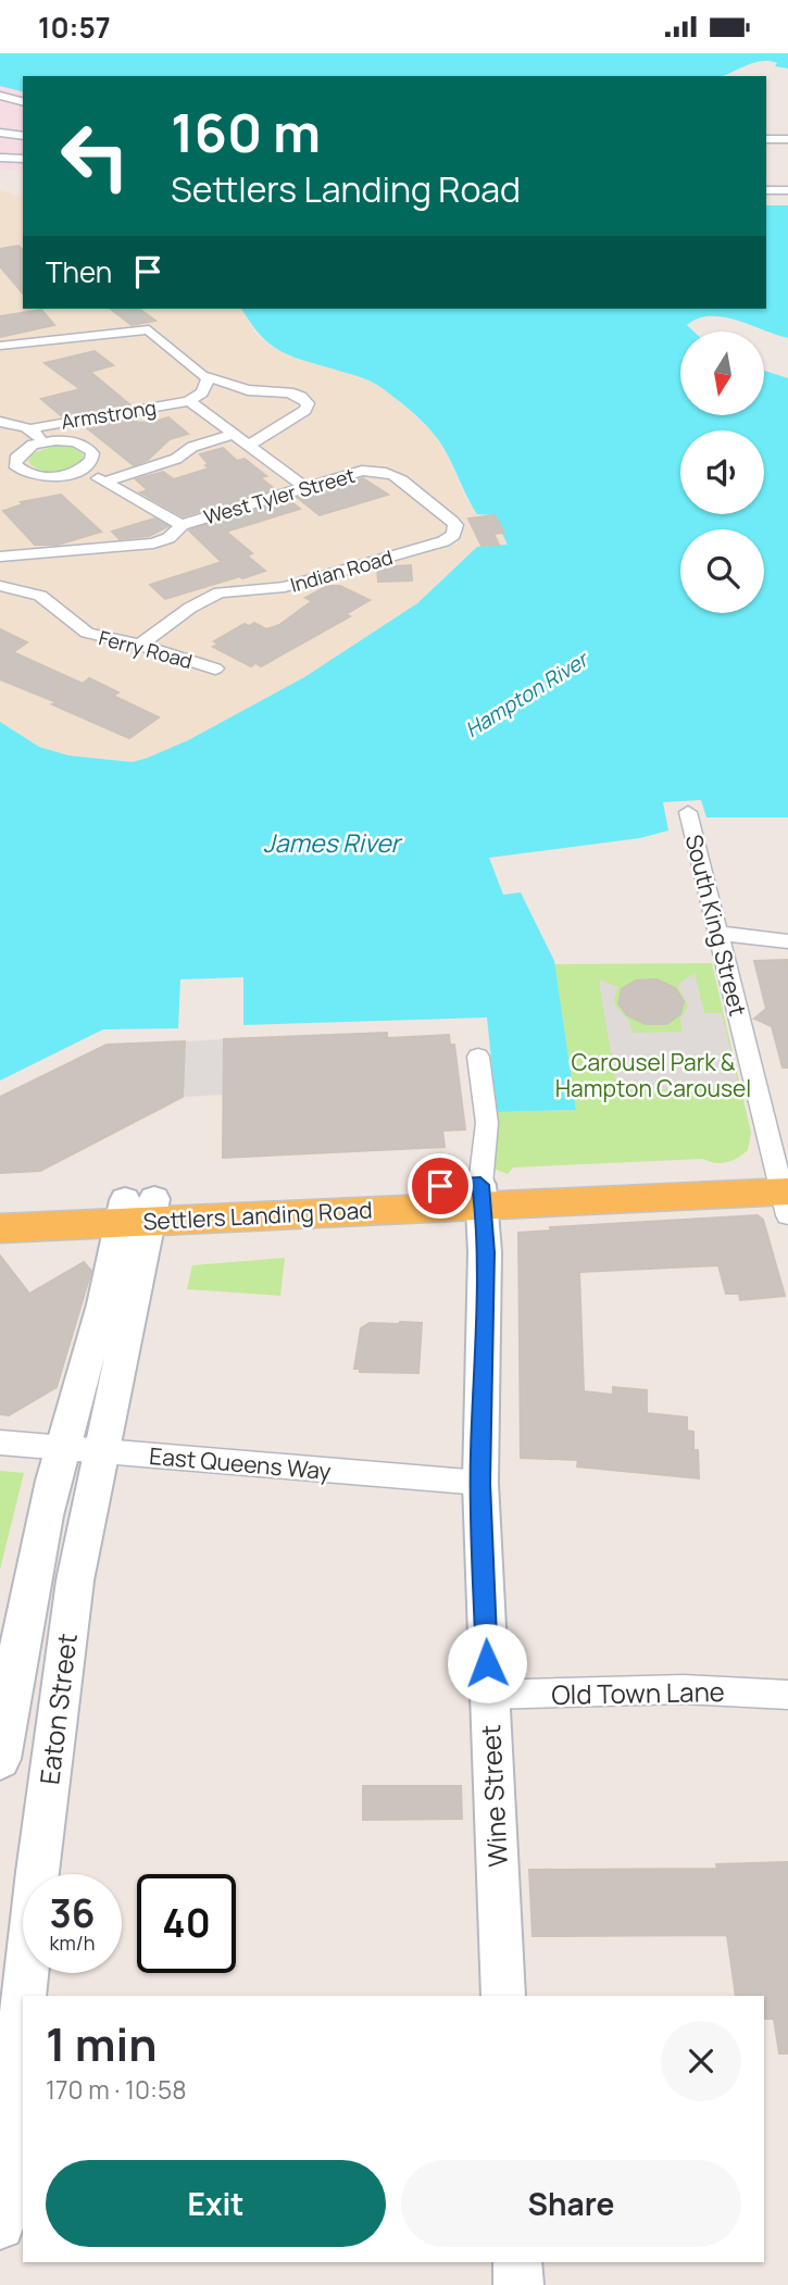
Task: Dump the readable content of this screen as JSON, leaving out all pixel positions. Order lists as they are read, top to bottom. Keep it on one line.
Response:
{"streets":{"main road":["Settlers Landing Road","Eaton Street","Wine Street"],"street":["Armstrong","West Tyler Street","Indian Road","Ferry Road","South King Street","East Queens Way","Old Town Lane"]},"crossings":[["Armstrong","West Tyler Street"],["West Tyler Street","Indian Road"],["Indian Road","Ferry Road"],["South King Street","Settlers Landing Road"],["Settlers Landing Road","Eaton Street"],["Settlers Landing Road","Wine Street"],["East Queens Way","Eaton Street"],["East Queens Way","Wine Street"],["Old Town Lane","Wine Street"]],"water":["Hampton River","James River"],"parks":["Carousel Park & Hampton Carousel"],"north":"bottom","page":{"status":"10:57","turn":["160 m","Settlers Landing Road"],"then":"Then","speed":"36 km/h","limit":"40","heading":["1 min","170 m · 10:58"],"buttons":["Exit","Share"]}}
